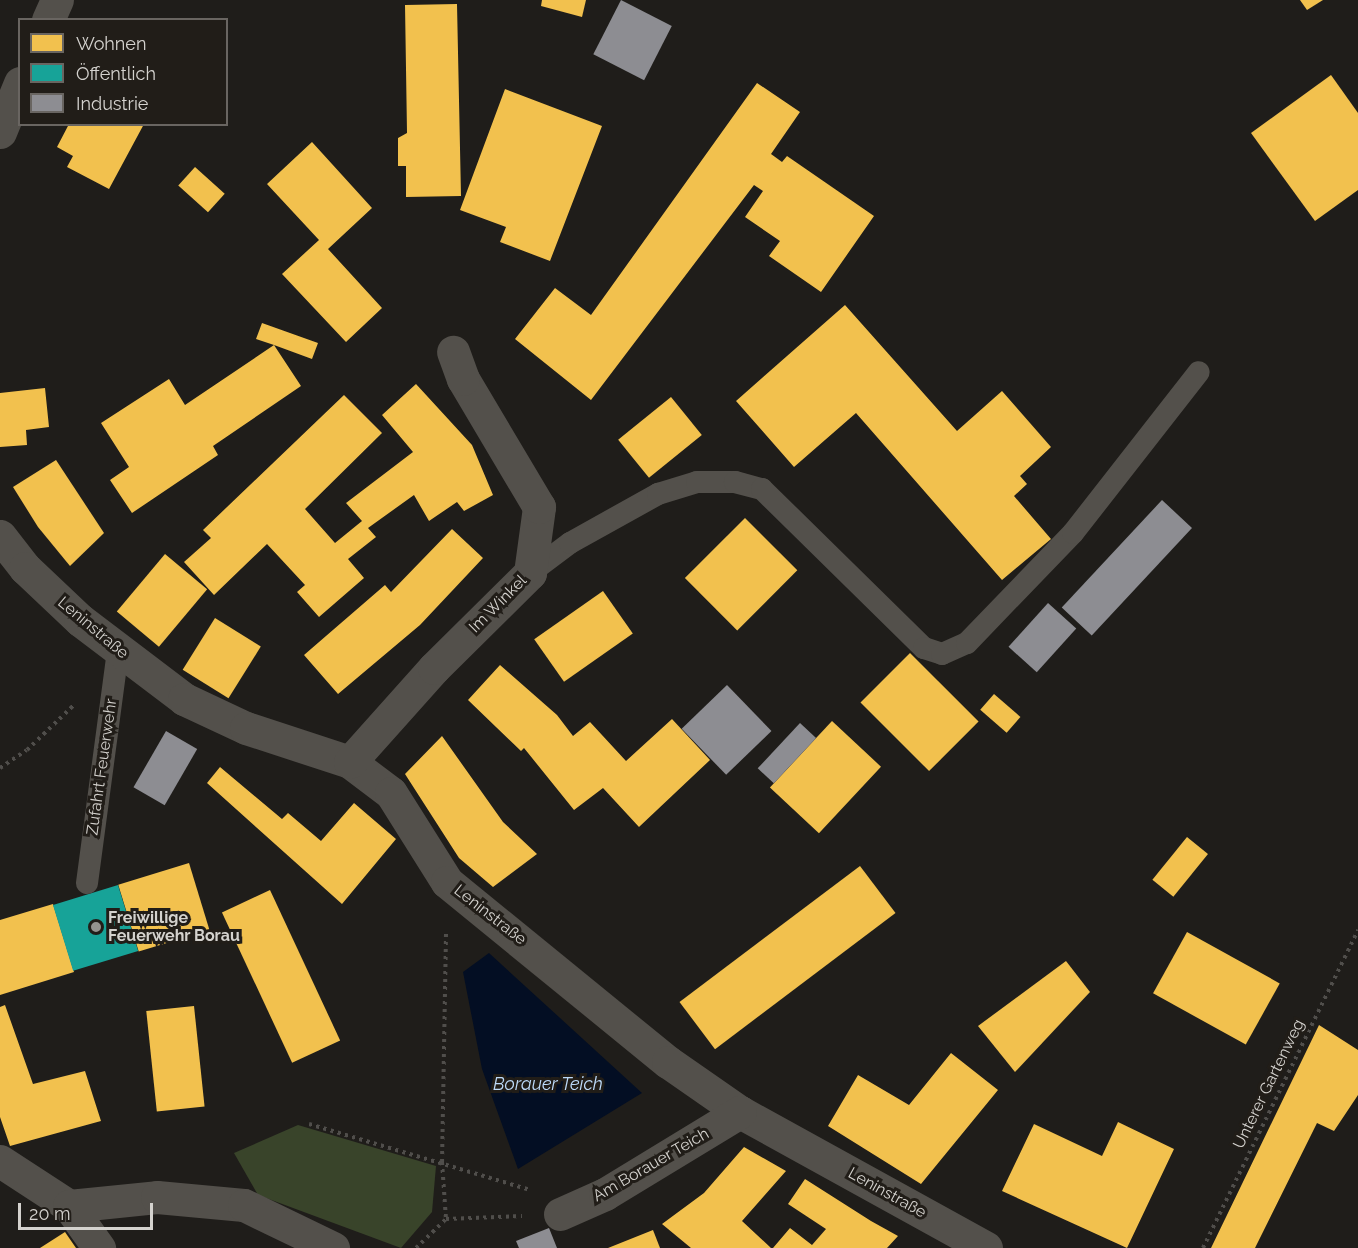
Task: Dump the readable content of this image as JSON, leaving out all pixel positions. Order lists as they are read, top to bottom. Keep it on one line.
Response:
{"streets":{"street":["Im Winkel","Leninstraße","Am Borauer Teich"],"lane":["Zufahrt Feuerwehr"],"path":["Unterer Gartenweg"]},"crossings":[["Im Winkel","Leninstraße"],["Leninstraße","Zufahrt Feuerwehr"],["Leninstraße","Am Borauer Teich"]],"water":["Borauer Teich"],"places":["Freiwillige Feuerwehr Borau"],"legend":["Wohnen","Öffentlich","Industrie"],"scale_bar":"20 m"}
